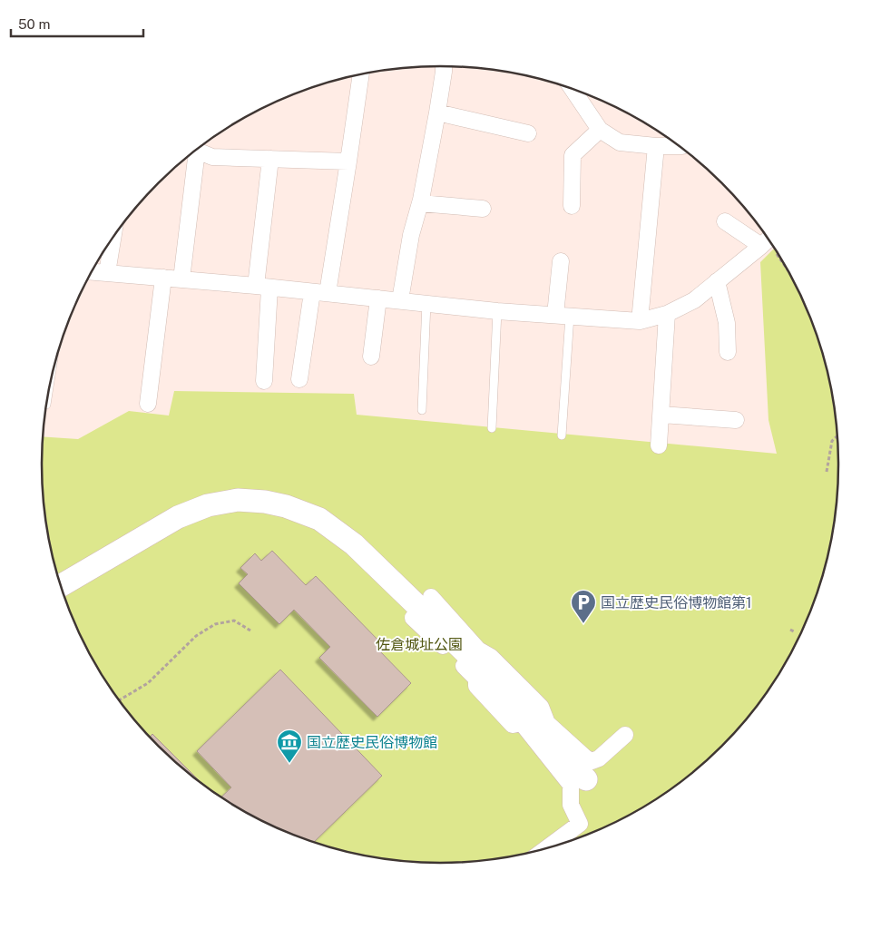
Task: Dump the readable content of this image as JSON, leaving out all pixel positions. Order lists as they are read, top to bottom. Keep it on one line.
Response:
{"parks":["佐倉城址公園"],"places":{"parking":["国立歴史民俗博物館第1"],"museum":["国立歴史民俗博物館"]},"scale_bar":"50 m"}
